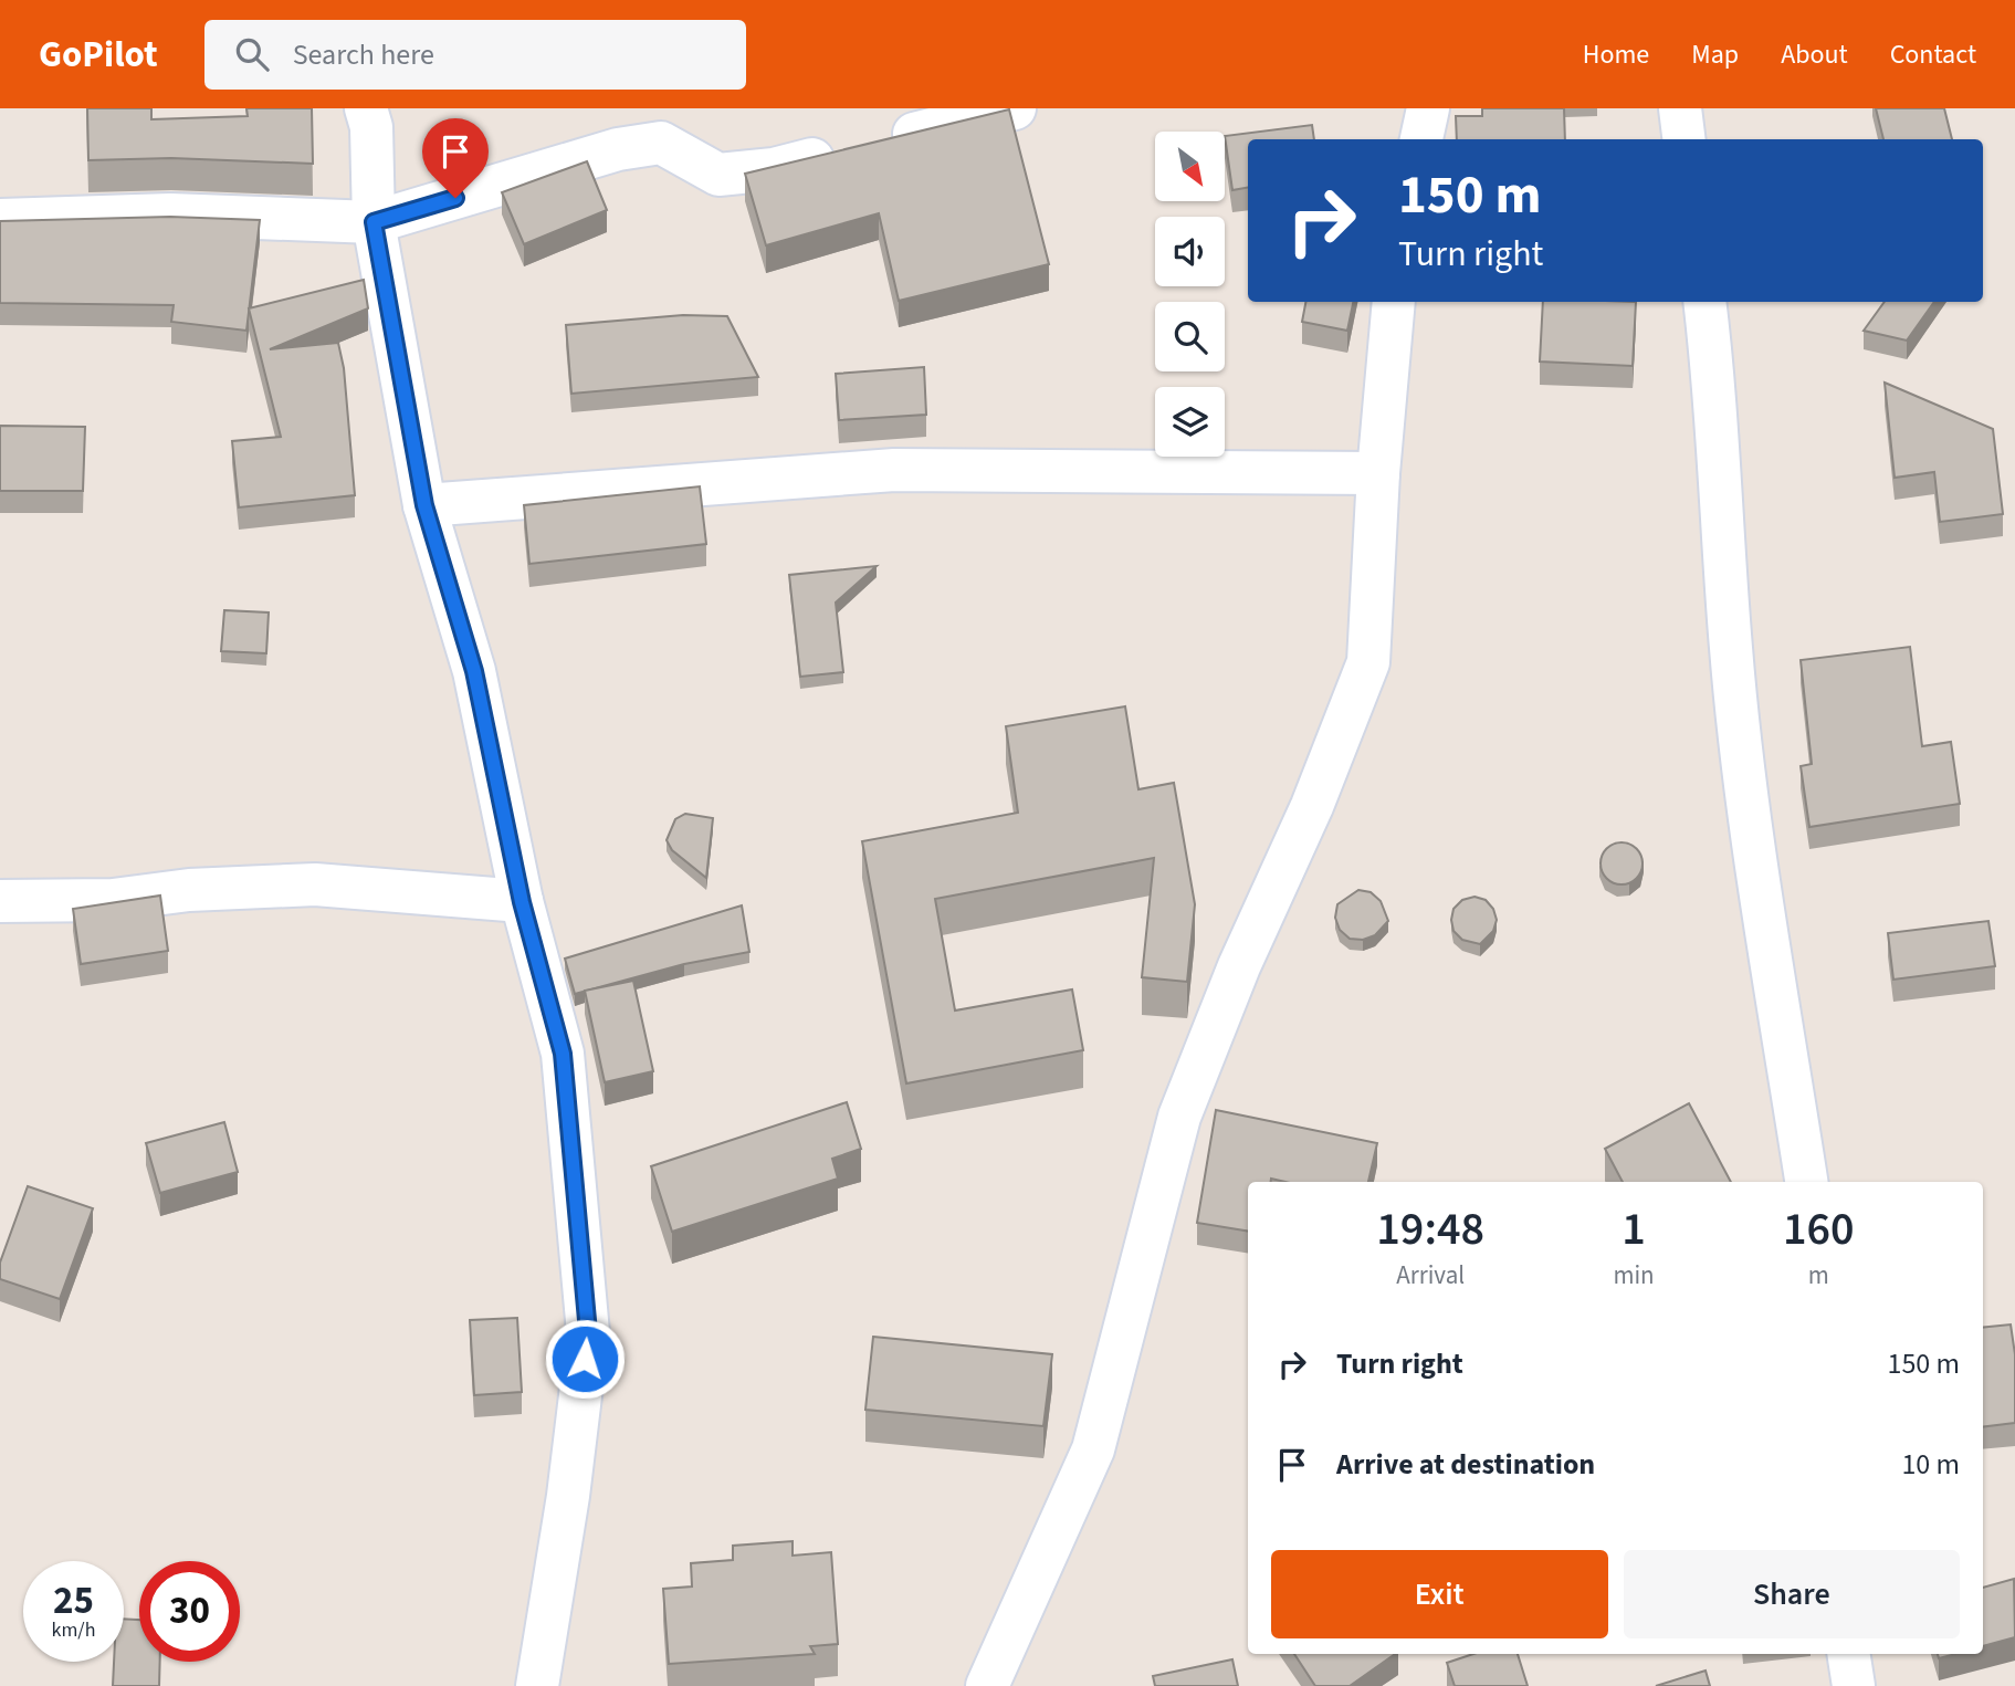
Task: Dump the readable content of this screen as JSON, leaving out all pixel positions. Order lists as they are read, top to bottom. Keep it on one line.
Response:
{"north":"bottom right","page":{"header":"GoPilot","search":"Search here","nav":["Home","Map","About","Contact"],"turn":["150 m","Turn right"],"eta":["19:48","Arrival","1","min","160","m"],"list":[{"name":"Turn right","value":"150 m"},{"name":"Arrive at destination","value":"10 m"}],"buttons":["Exit","Share"],"speed":"25 km/h","limit":"30"}}
